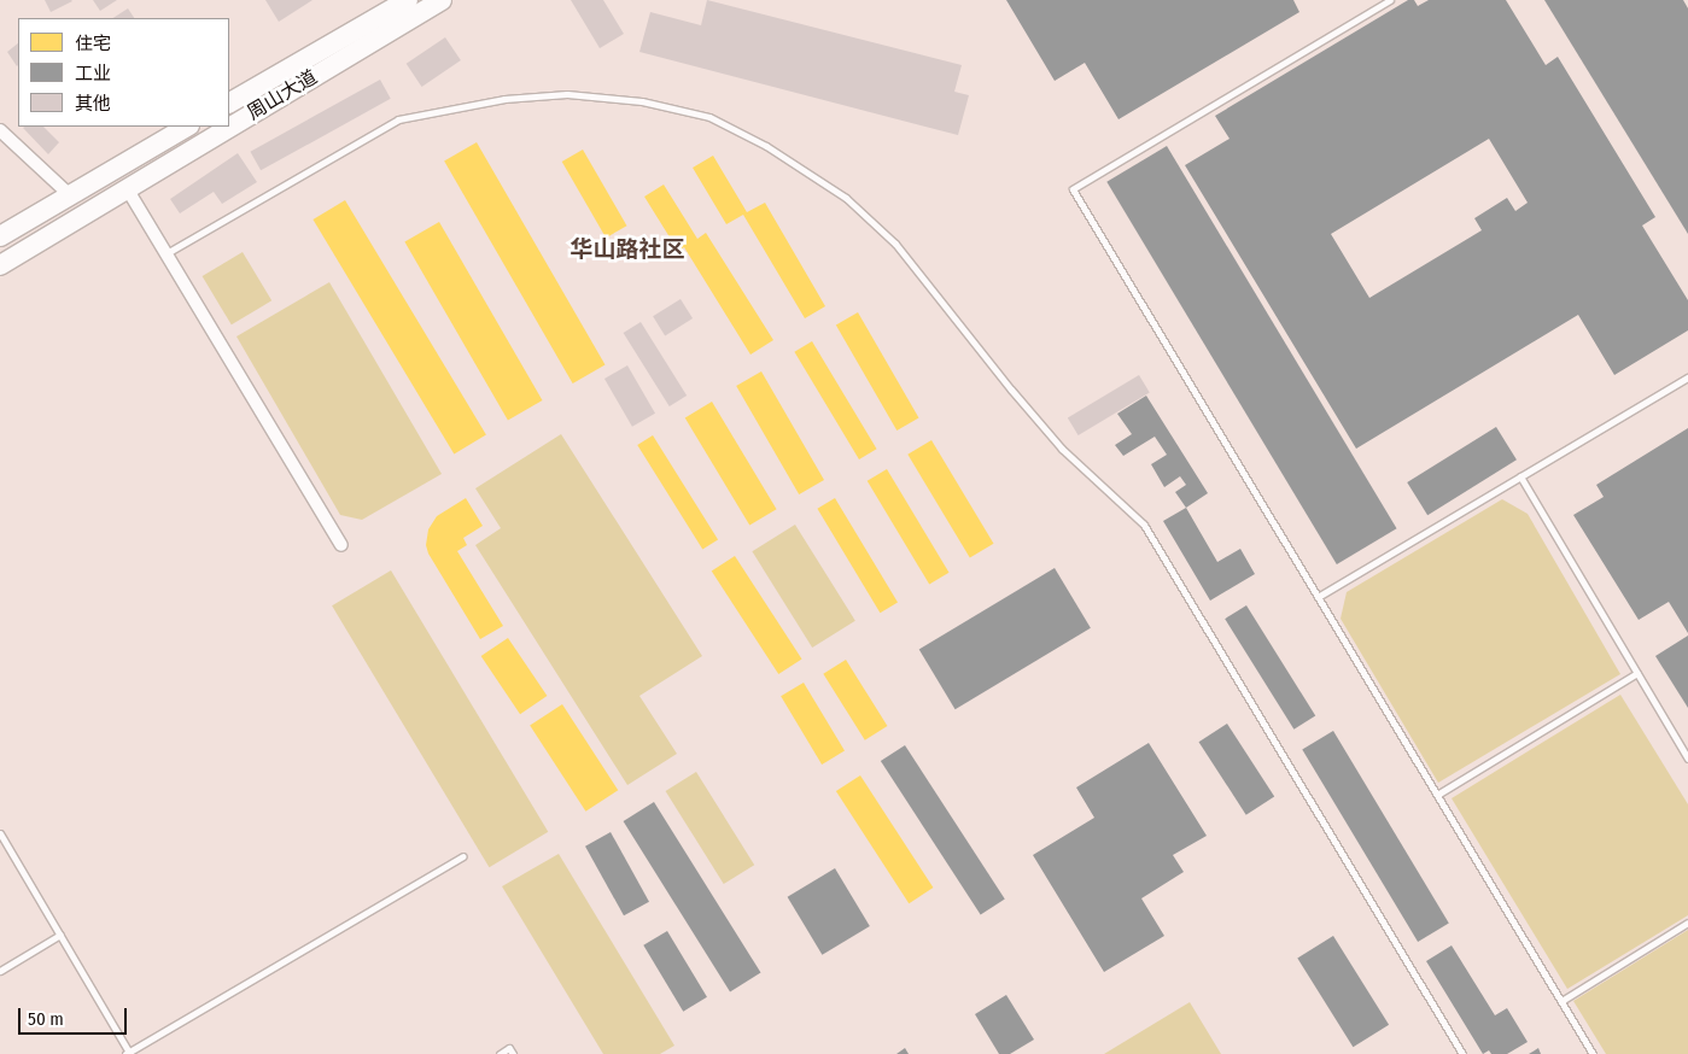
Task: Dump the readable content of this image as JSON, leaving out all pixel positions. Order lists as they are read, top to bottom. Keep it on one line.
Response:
{"streets":{"main road":["周山大道"]},"districts":["华山路社区"],"legend":["住宅","工业","其他"],"scale_bar":"50 m"}
